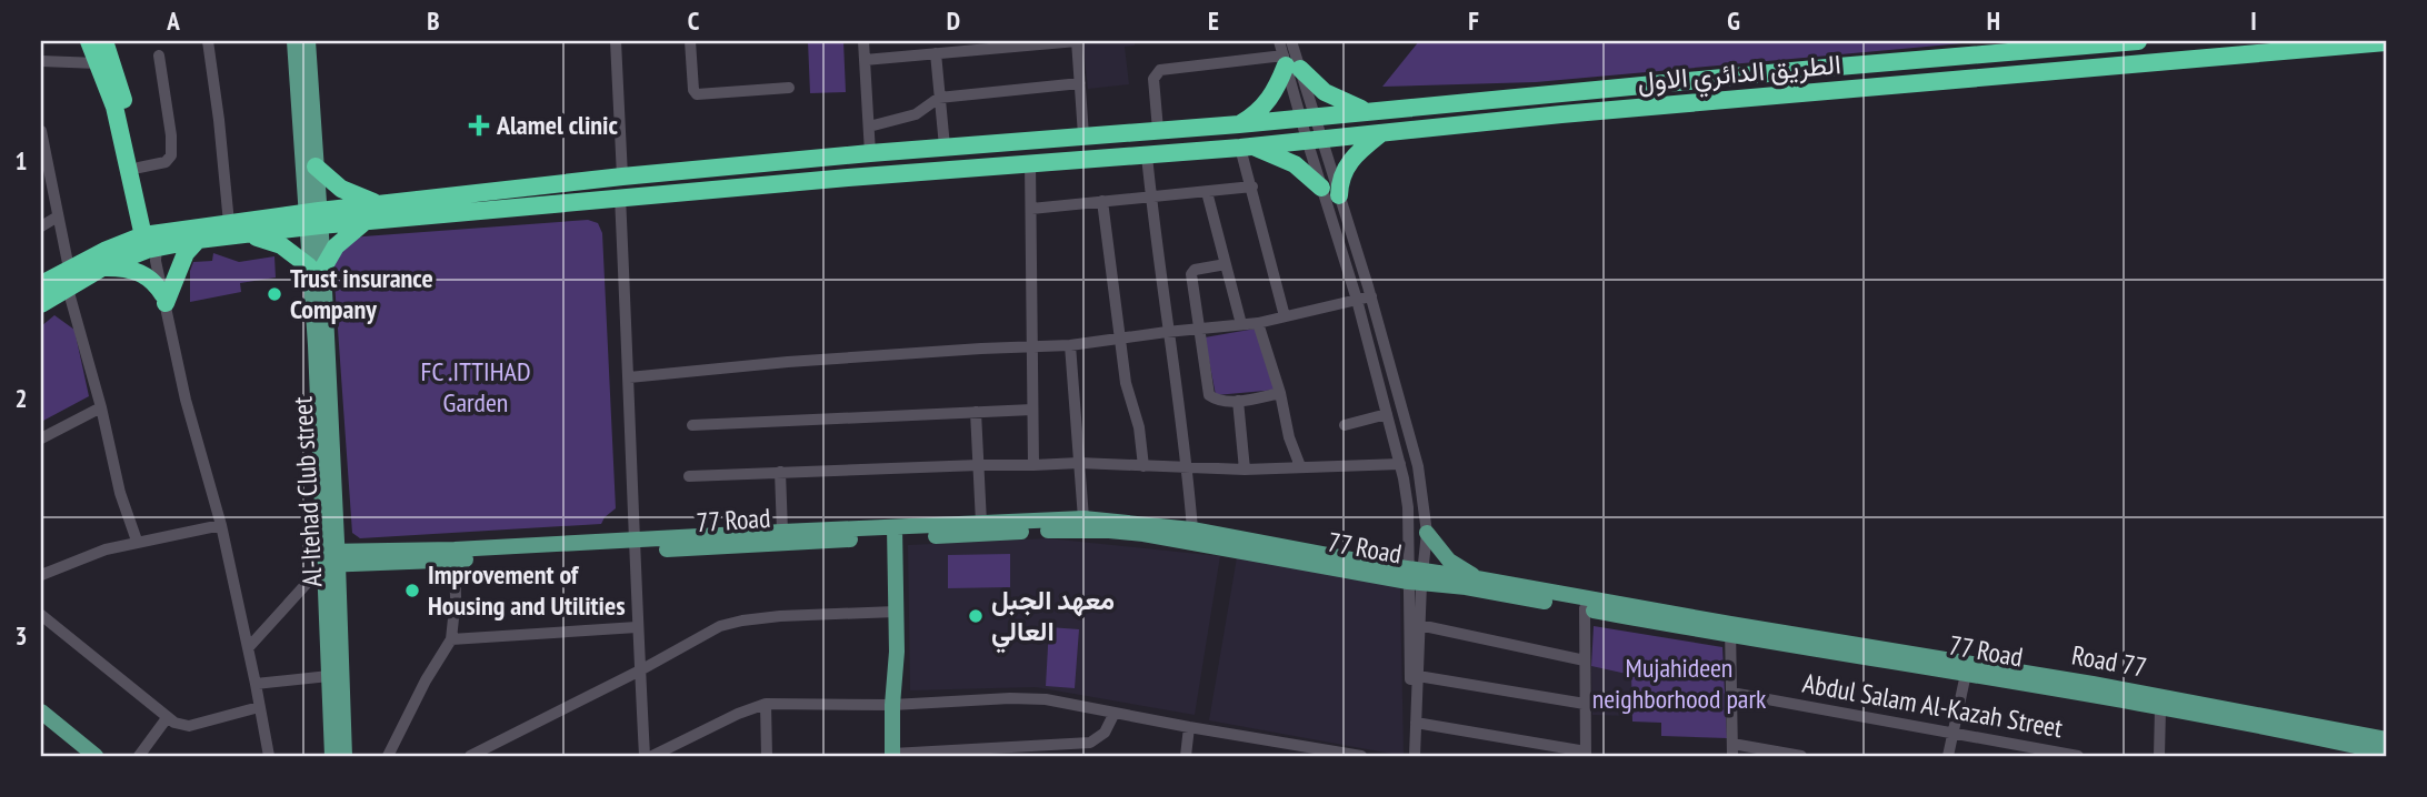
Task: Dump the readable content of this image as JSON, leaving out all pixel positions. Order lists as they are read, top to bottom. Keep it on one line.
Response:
{"streets":{"highway":["الطريق الدائري الاول"],"main road":["Al-Itehad Club street","77 Road","Road 77"],"street":["Abdul Salam Al-Kazah Street"]},"crossings":[["الطريق الدائري الاول","Al-Itehad Club street"],["Al-Itehad Club street","77 Road"],["77 Road","Road 77"]],"parks":["FC .ITTIHAD Garden","Mujahideen neighborhood park"],"places":{"health":["Alamel clinic"],"other":["Trust insurance Company","Improvement of Housing and Utilities","معهد الجبل العالي"]},"grid":{"columns":["A","B","C","D","E","F","G","H","I"],"rows":["1","2","3"]}}
